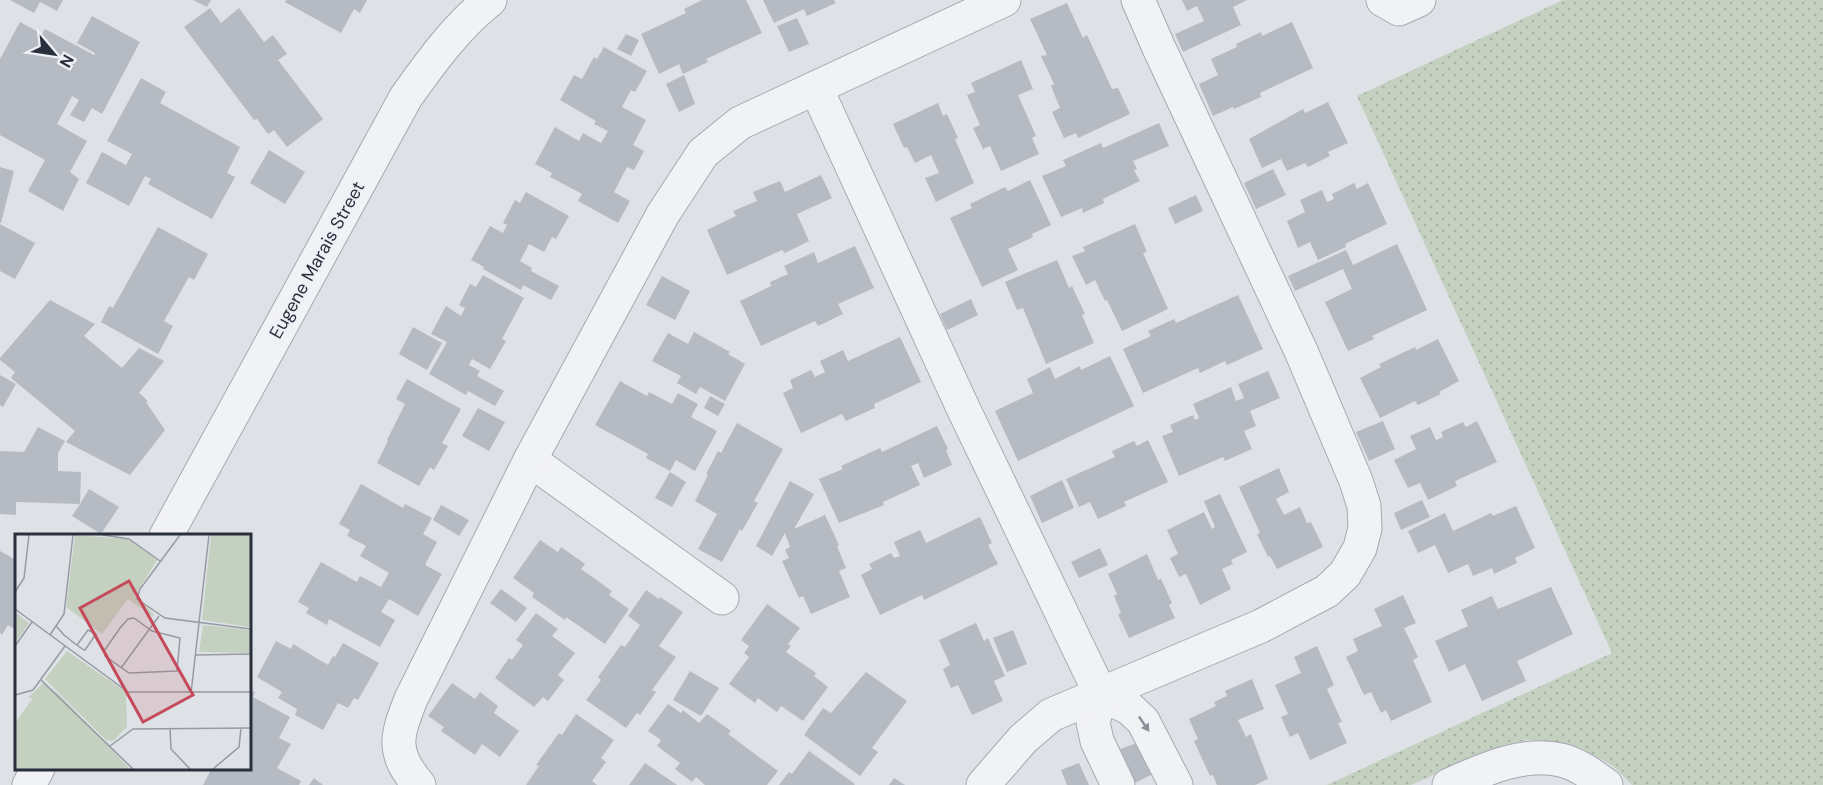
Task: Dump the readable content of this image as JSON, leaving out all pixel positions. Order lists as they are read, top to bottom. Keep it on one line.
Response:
{"streets":{"street":["Eugene Marais Street"]},"north":"bottom right"}
